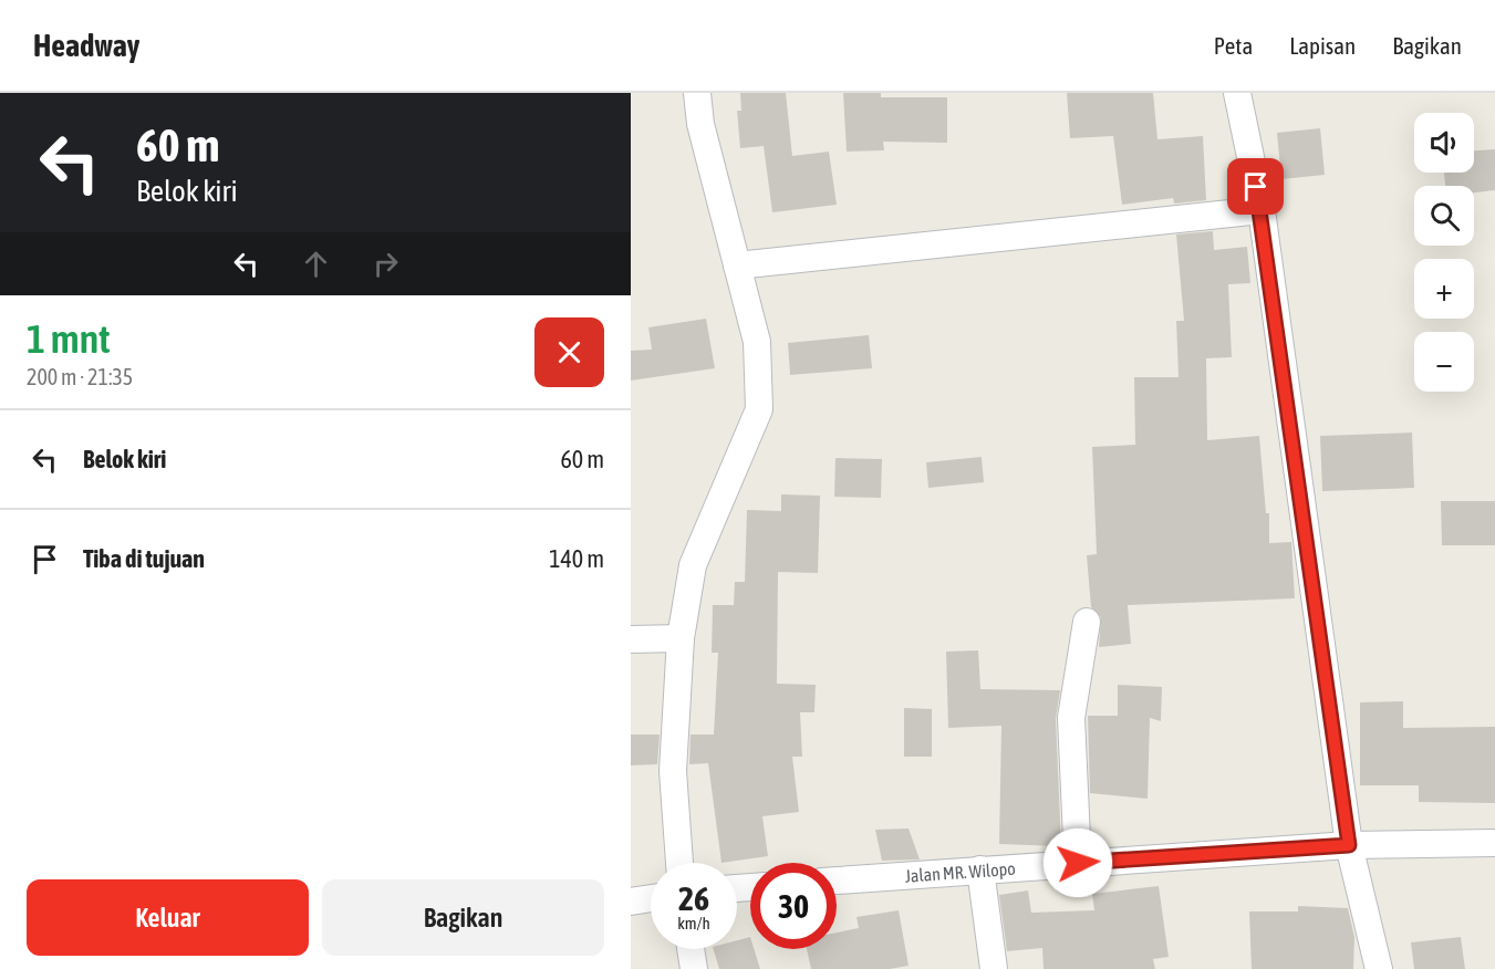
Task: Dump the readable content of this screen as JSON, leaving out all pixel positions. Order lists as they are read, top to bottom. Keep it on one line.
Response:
{"streets":{"street":["Jalan MR. Wilopo"]},"page":{"header":"Headway","nav":["Peta","Lapisan","Bagikan"],"turn":["60 m","Belok kiri"],"map_buttons":["+","−"],"heading":["1 mnt","200 m · 21:35"],"list":[{"name":"Belok kiri","value":"60 m"},{"name":"Tiba di tujuan","value":"140 m"}],"speed":"26 km/h","limit":"30","buttons":["Keluar","Bagikan"]}}
